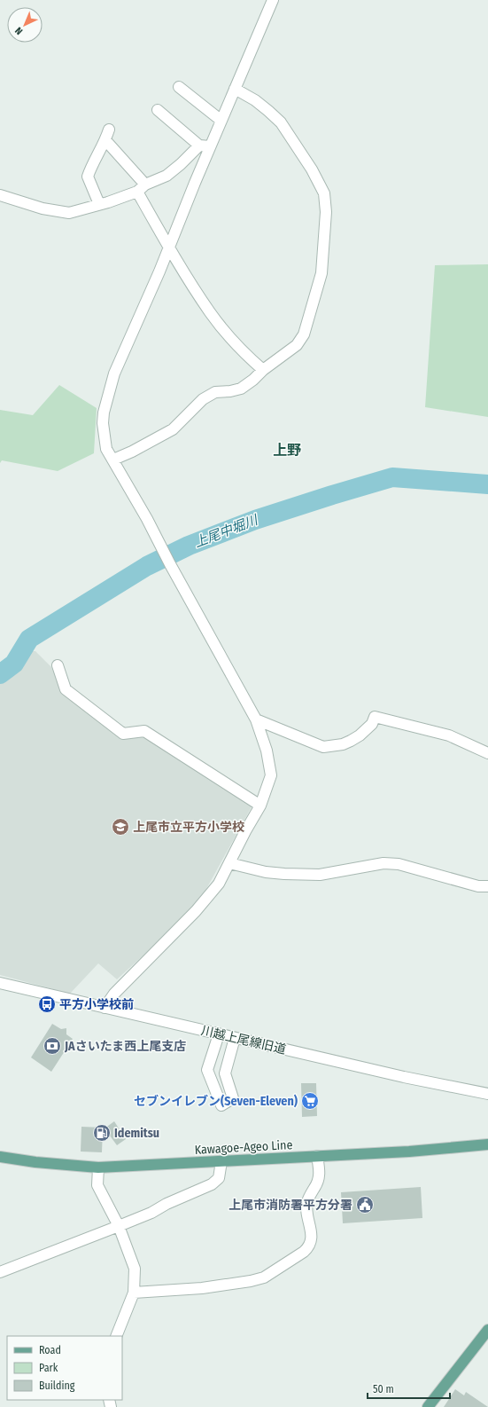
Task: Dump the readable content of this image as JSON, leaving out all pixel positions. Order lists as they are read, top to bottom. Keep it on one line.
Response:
{"streets":{"main road":["Kawagoe-Ageo Line"],"street":["川越上尾線旧道"]},"districts":["上野"],"water":["上尾中堀川"],"places":{"school or university":["上尾市立平方小学校"],"bus stop":["平方小学校前"],"bank":["JAさいたま西上尾支店"],"supermarket":["セブンイレブン(Seven-Eleven)"],"fuel station":["Idemitsu"],"public building":["上尾市消防署平方分署"]},"legend":["Road","Park","Building"],"scale_bar":"50 m","north":"bottom left"}
